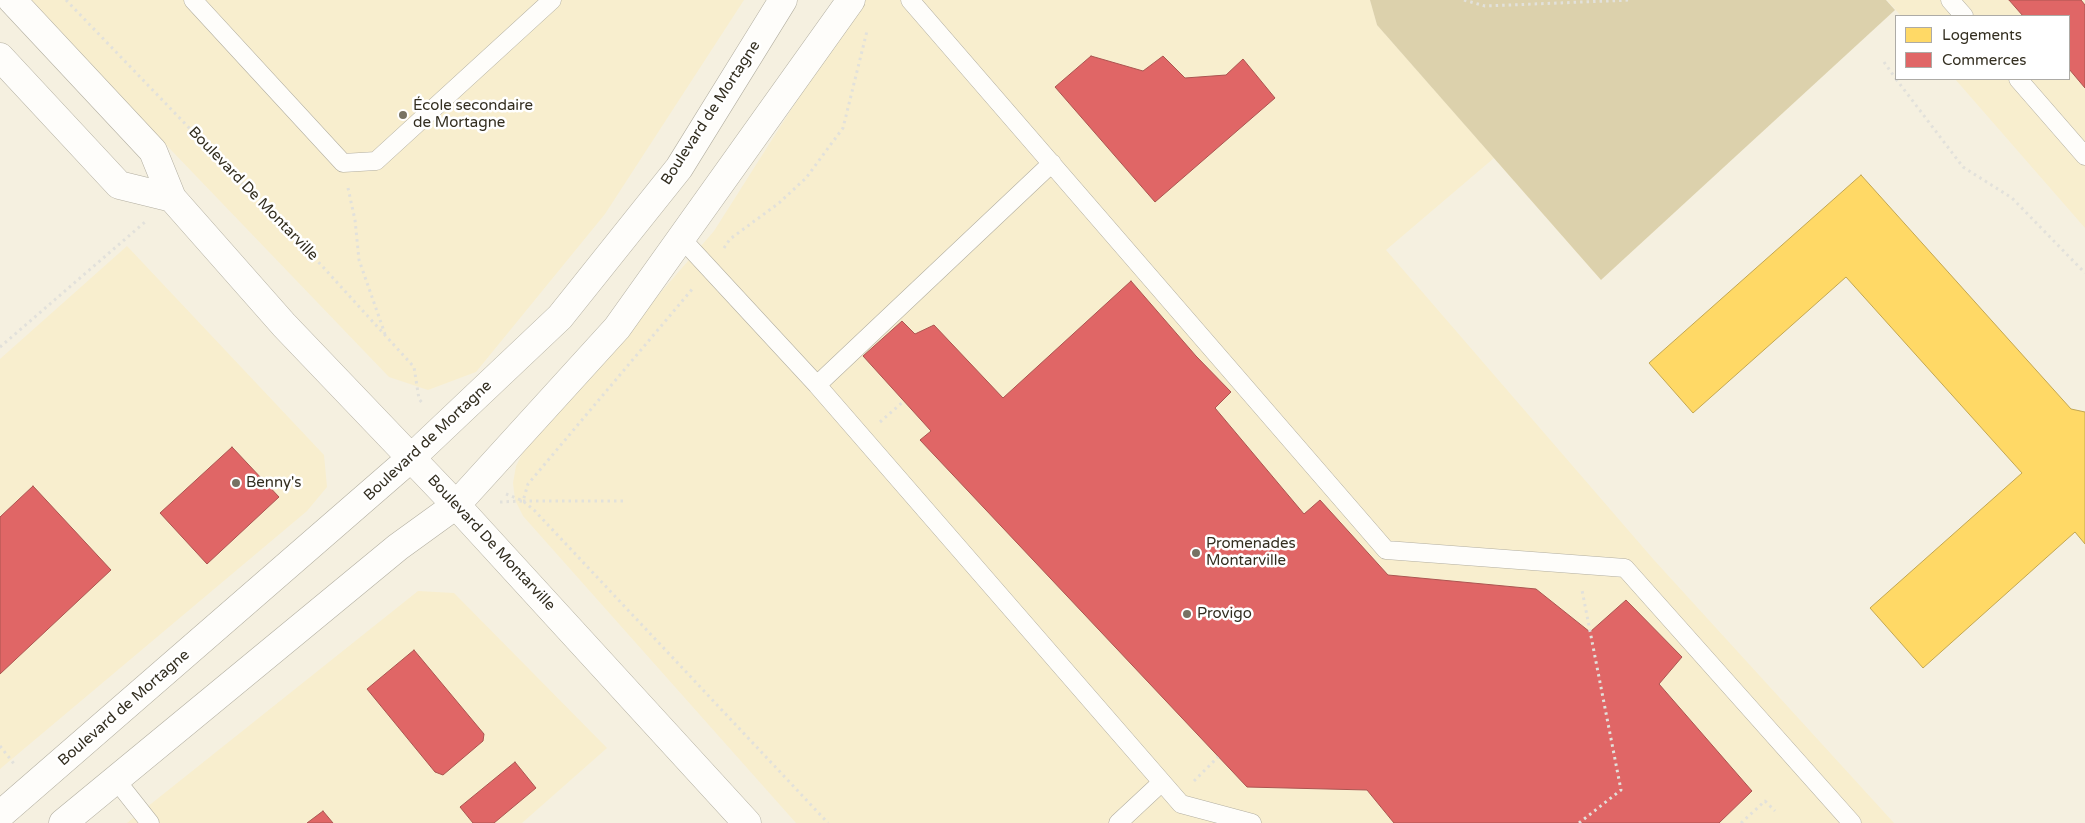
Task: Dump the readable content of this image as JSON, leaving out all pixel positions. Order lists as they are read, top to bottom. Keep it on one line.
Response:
{"streets":{"street":["Boulevard de Mortagne","Boulevard De Montarville"]},"crossings":[["Boulevard de Mortagne","Boulevard De Montarville"]],"places":["École secondaire de Mortagne","Benny's","Promenades Montarville","Provigo"],"legend":["Logements","Commerces"]}
